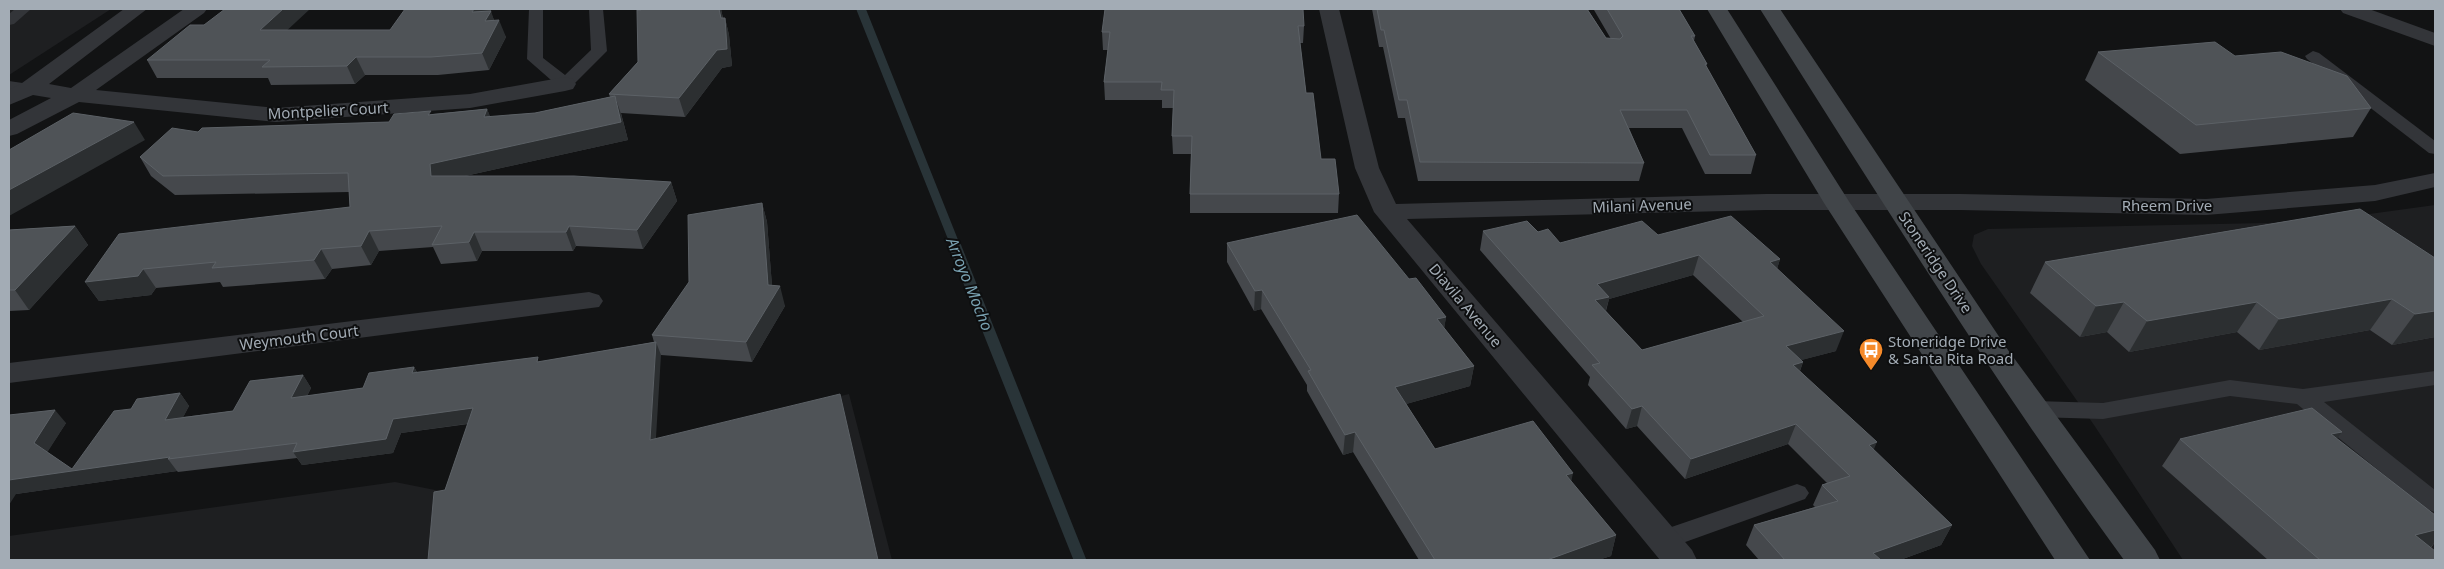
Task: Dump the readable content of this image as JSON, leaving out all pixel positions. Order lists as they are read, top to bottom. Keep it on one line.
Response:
{"streets":{"main road":["Stoneridge Drive"],"street":["Montpelier Court","Milani Avenue","Rheem Drive","Diavila Avenue","Weymouth Court"]},"crossings":[["Milani Avenue","Rheem Drive"],["Milani Avenue","Stoneridge Drive"],["Milani Avenue","Diavila Avenue"],["Rheem Drive","Stoneridge Drive"]],"water":["Arroyo Mocho"],"places":{"bus stop":["Stoneridge Drive & Santa Rita Road"]}}
